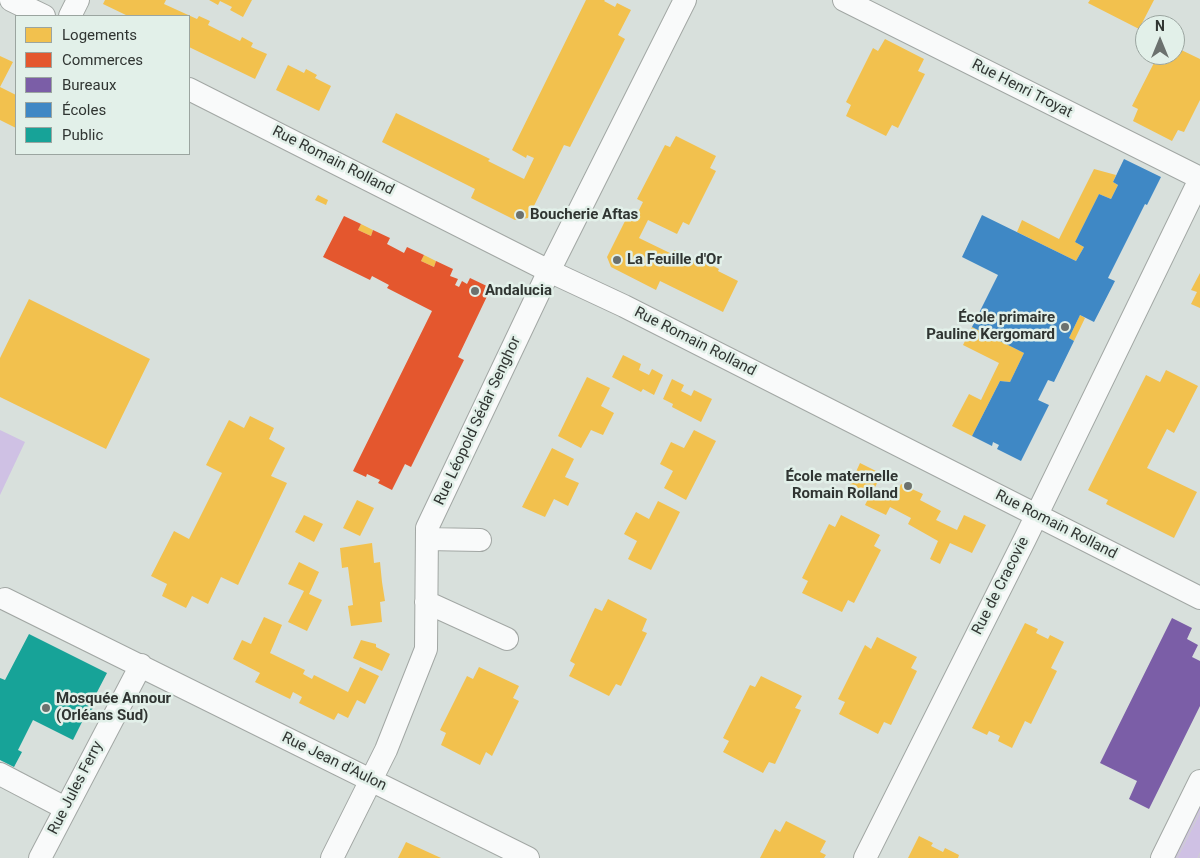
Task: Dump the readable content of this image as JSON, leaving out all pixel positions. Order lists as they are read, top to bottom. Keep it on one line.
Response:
{"streets":{"street":["Rue Henri Troyat","Rue Romain Rolland","Rue Léopold Sédar Senghor","Rue de Cracovie","Rue Jean d'Aulon","Rue Jules Ferry"]},"crossings":[["Rue Henri Troyat","Rue de Cracovie"],["Rue Romain Rolland","Rue Léopold Sédar Senghor"],["Rue Romain Rolland","Rue de Cracovie"],["Rue Léopold Sédar Senghor","Rue Jean d'Aulon"],["Rue Jean d'Aulon","Rue Jules Ferry"]],"places":["Boucherie Aftas","La Feuille d'Or","Andalucia","École primaire Pauline Kergomard","École maternelle Romain Rolland","Mosquée Annour (Orléans Sud)"],"legend":["Logements","Commerces","Bureaux","Écoles","Public"],"north":"top"}
